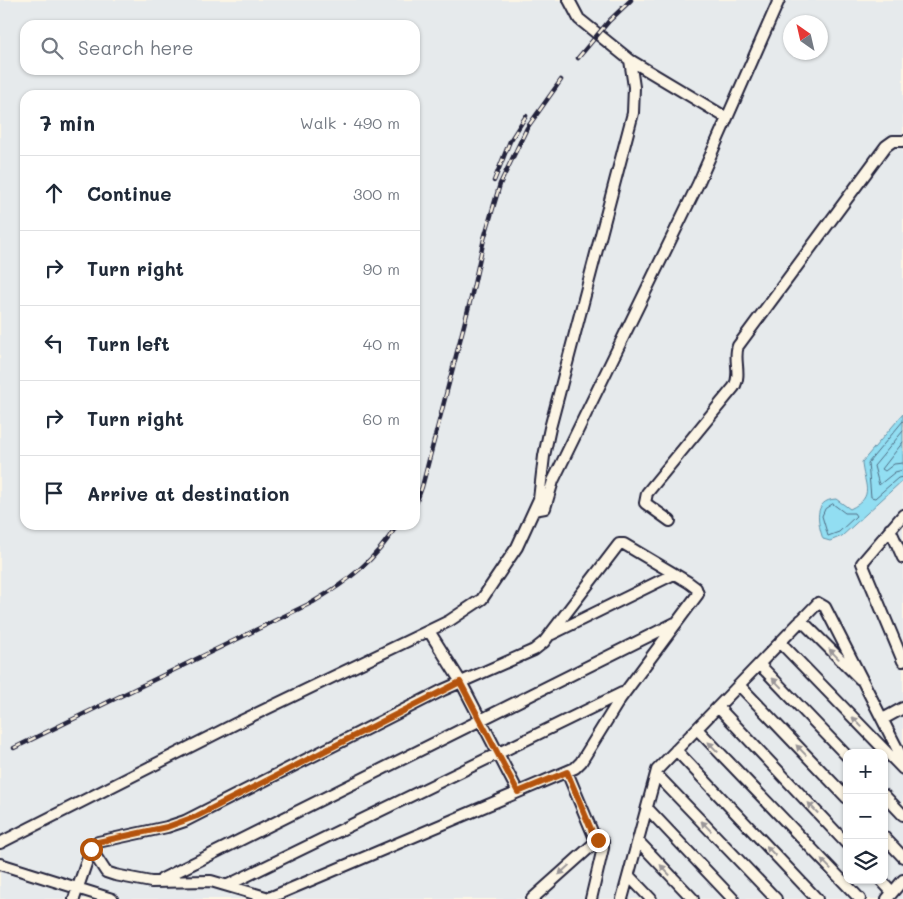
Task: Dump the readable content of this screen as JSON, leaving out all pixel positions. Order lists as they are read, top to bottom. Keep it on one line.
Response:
{"north":"top left","page":{"search":"Search here","heading":["7 min","Walk · 490 m"],"list":[["Continue","300 m"],["Turn right","90 m"],["Turn left","40 m"],["Turn right","60 m"],"Arrive at destination"],"map_buttons":["+","−"]}}
